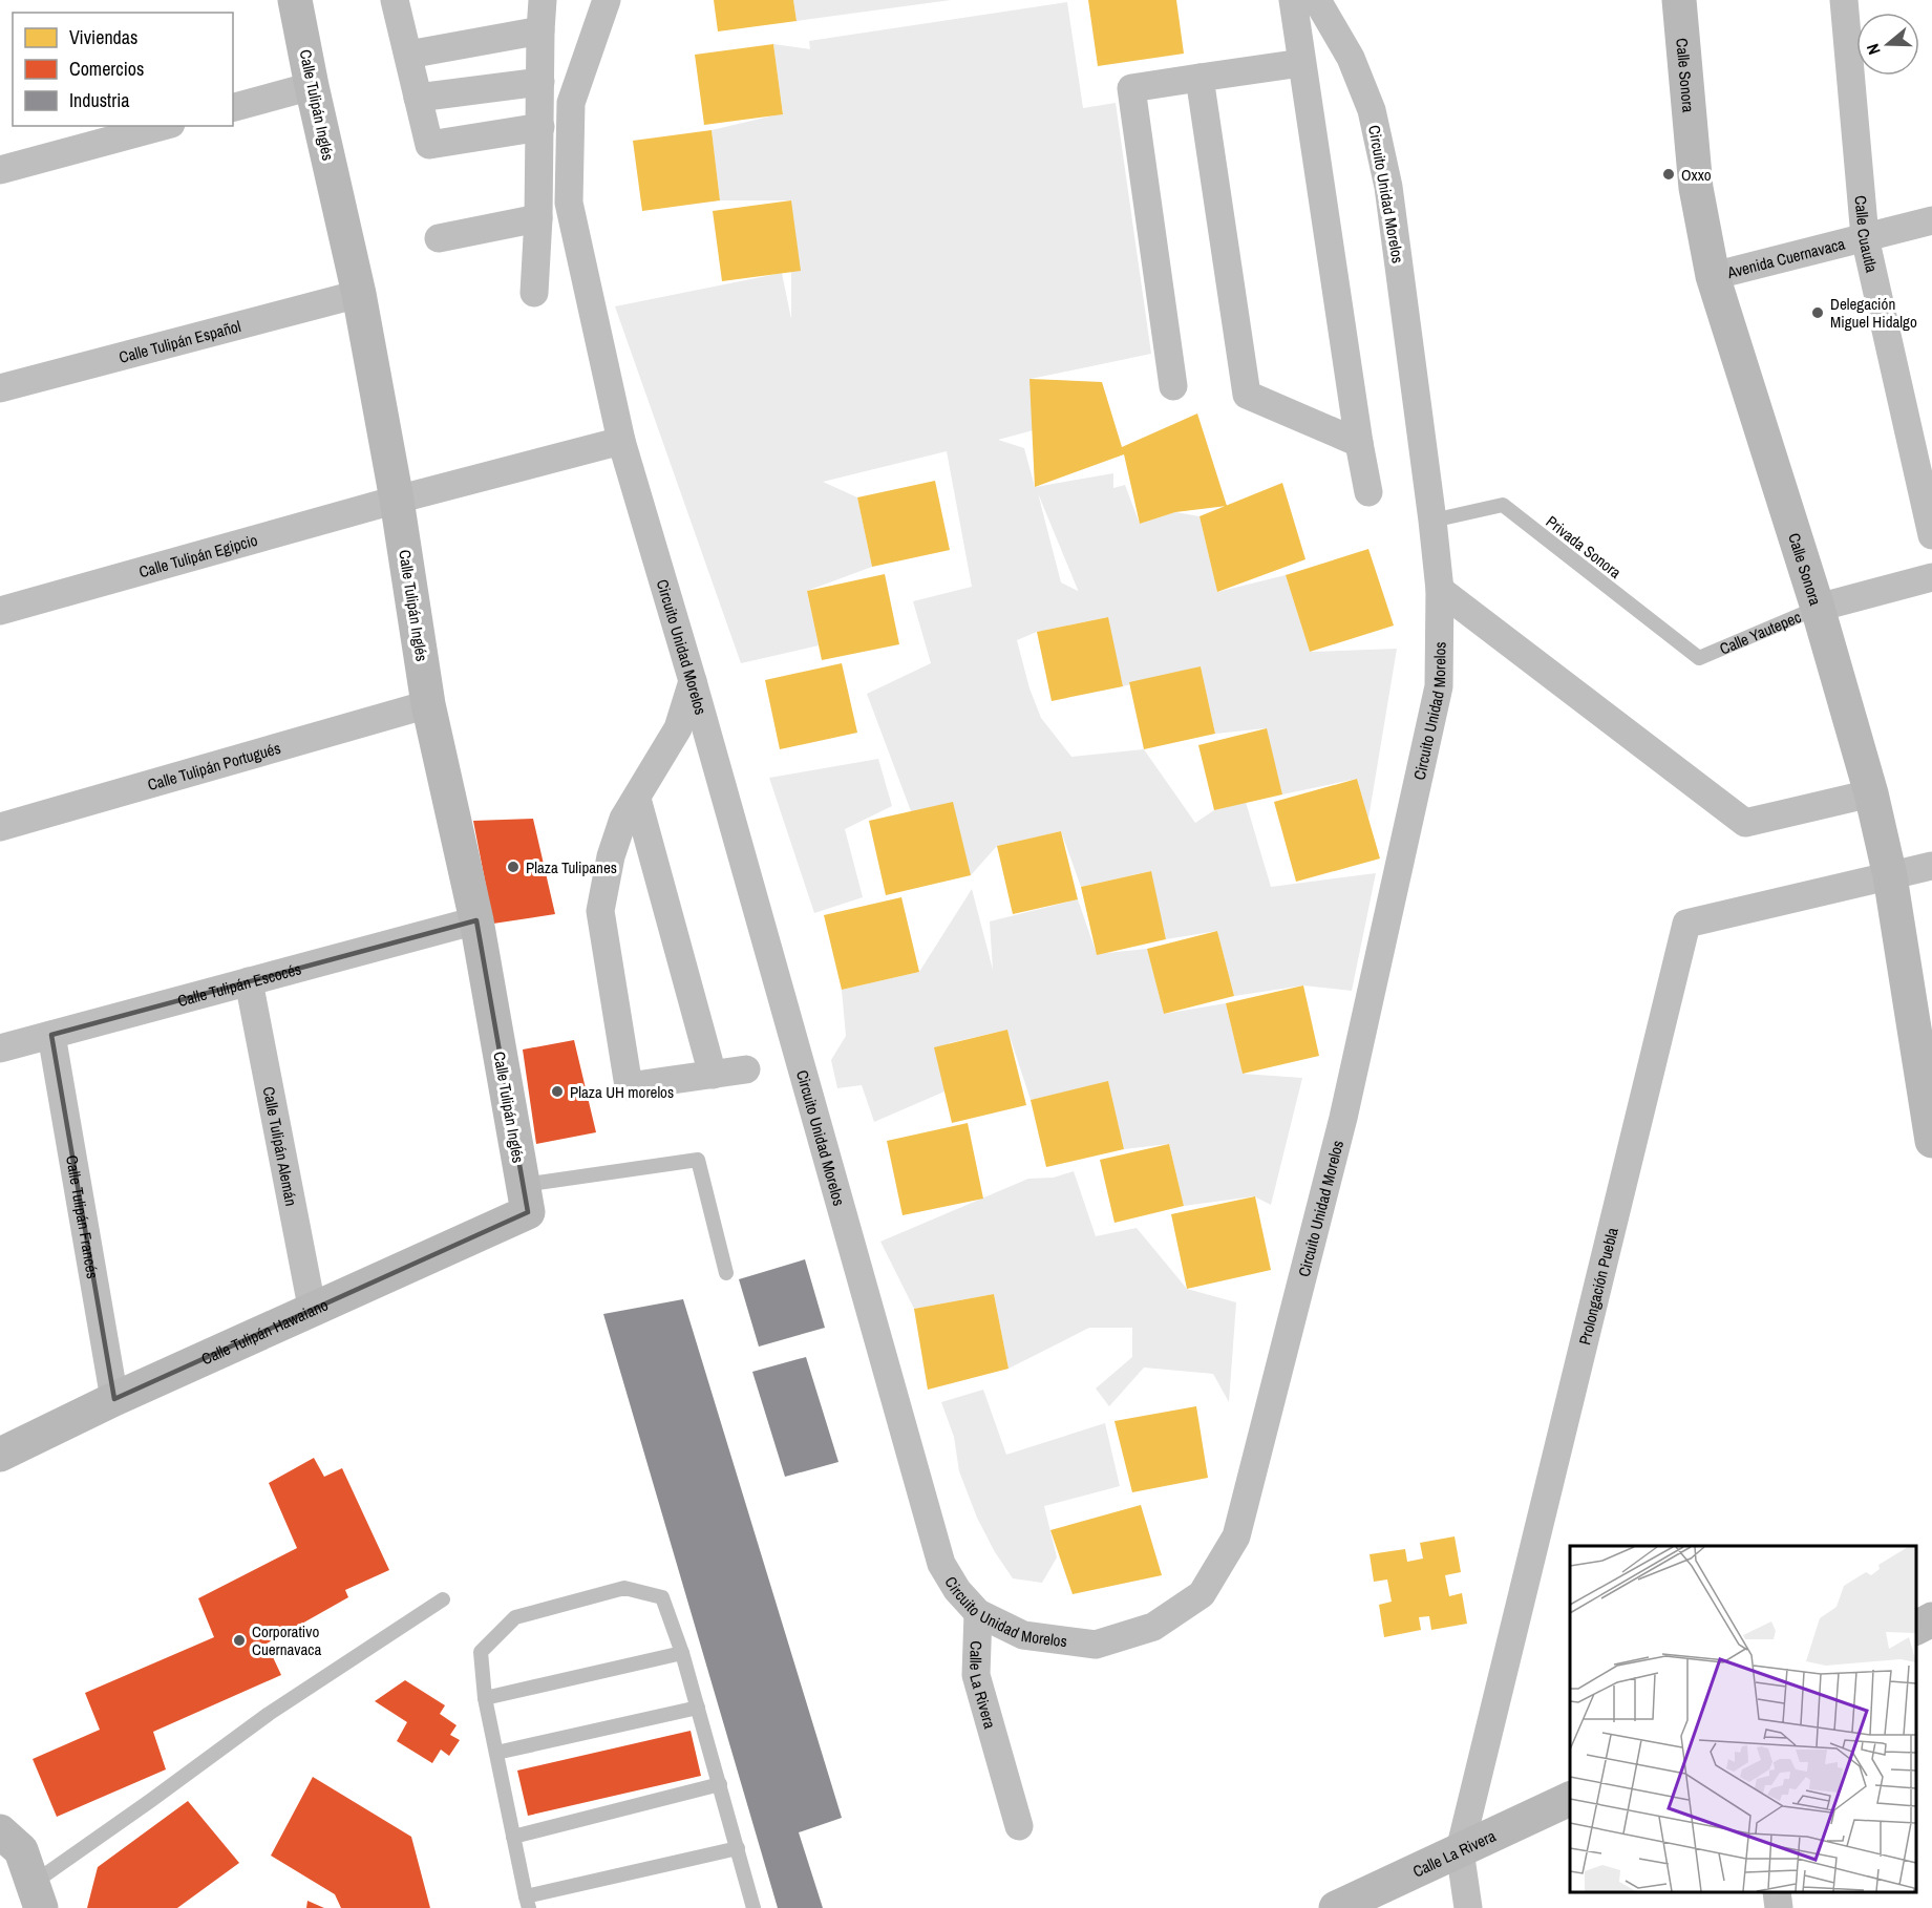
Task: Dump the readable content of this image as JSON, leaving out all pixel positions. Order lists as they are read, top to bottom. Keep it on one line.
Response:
{"streets":{"street":["Calle Sonora","Calle Tulipán Inglés","Circuito Unidad Morelos","Calle Cuautla","Avenida Cuernavaca","Calle Tulipán Español","Calle Tulipán Egipcio","Calle Yautepec","Calle Tulipán Portugués","Calle Tulipán Escocés","Calle Tulipán Alemán","Calle Tulipán Francés","Prolongación Puebla","Calle Tulipán Hawaiano","Calle La Rivera"],"lane":["Privada Sonora"]},"crossings":[["Calle Sonora","Avenida Cuernavaca"],["Calle Sonora","Calle Yautepec"],["Calle Sonora","Prolongación Puebla"],["Calle Tulipán Inglés","Calle Tulipán Español"],["Calle Tulipán Inglés","Calle Tulipán Egipcio"],["Calle Tulipán Inglés","Calle Tulipán Portugués"],["Calle Tulipán Inglés","Calle Tulipán Escocés"],["Calle Tulipán Inglés","Calle Tulipán Hawaiano"],["Circuito Unidad Morelos","Privada Sonora"],["Circuito Unidad Morelos","Calle La Rivera"],["Calle Cuautla","Avenida Cuernavaca"],["Privada Sonora","Calle Yautepec"],["Calle Tulipán Escocés","Calle Tulipán Alemán"],["Calle Tulipán Escocés","Calle Tulipán Francés"],["Calle Tulipán Alemán","Calle Tulipán Hawaiano"],["Calle Tulipán Francés","Calle Tulipán Hawaiano"],["Prolongación Puebla","Calle La Rivera"]],"places":["Oxxo","Delegación Miguel Hidalgo","Plaza Tulipanes","Plaza UH morelos","Corporativo Cuernavaca"],"legend":["Viviendas","Comercios","Industria"],"north":"left"}
